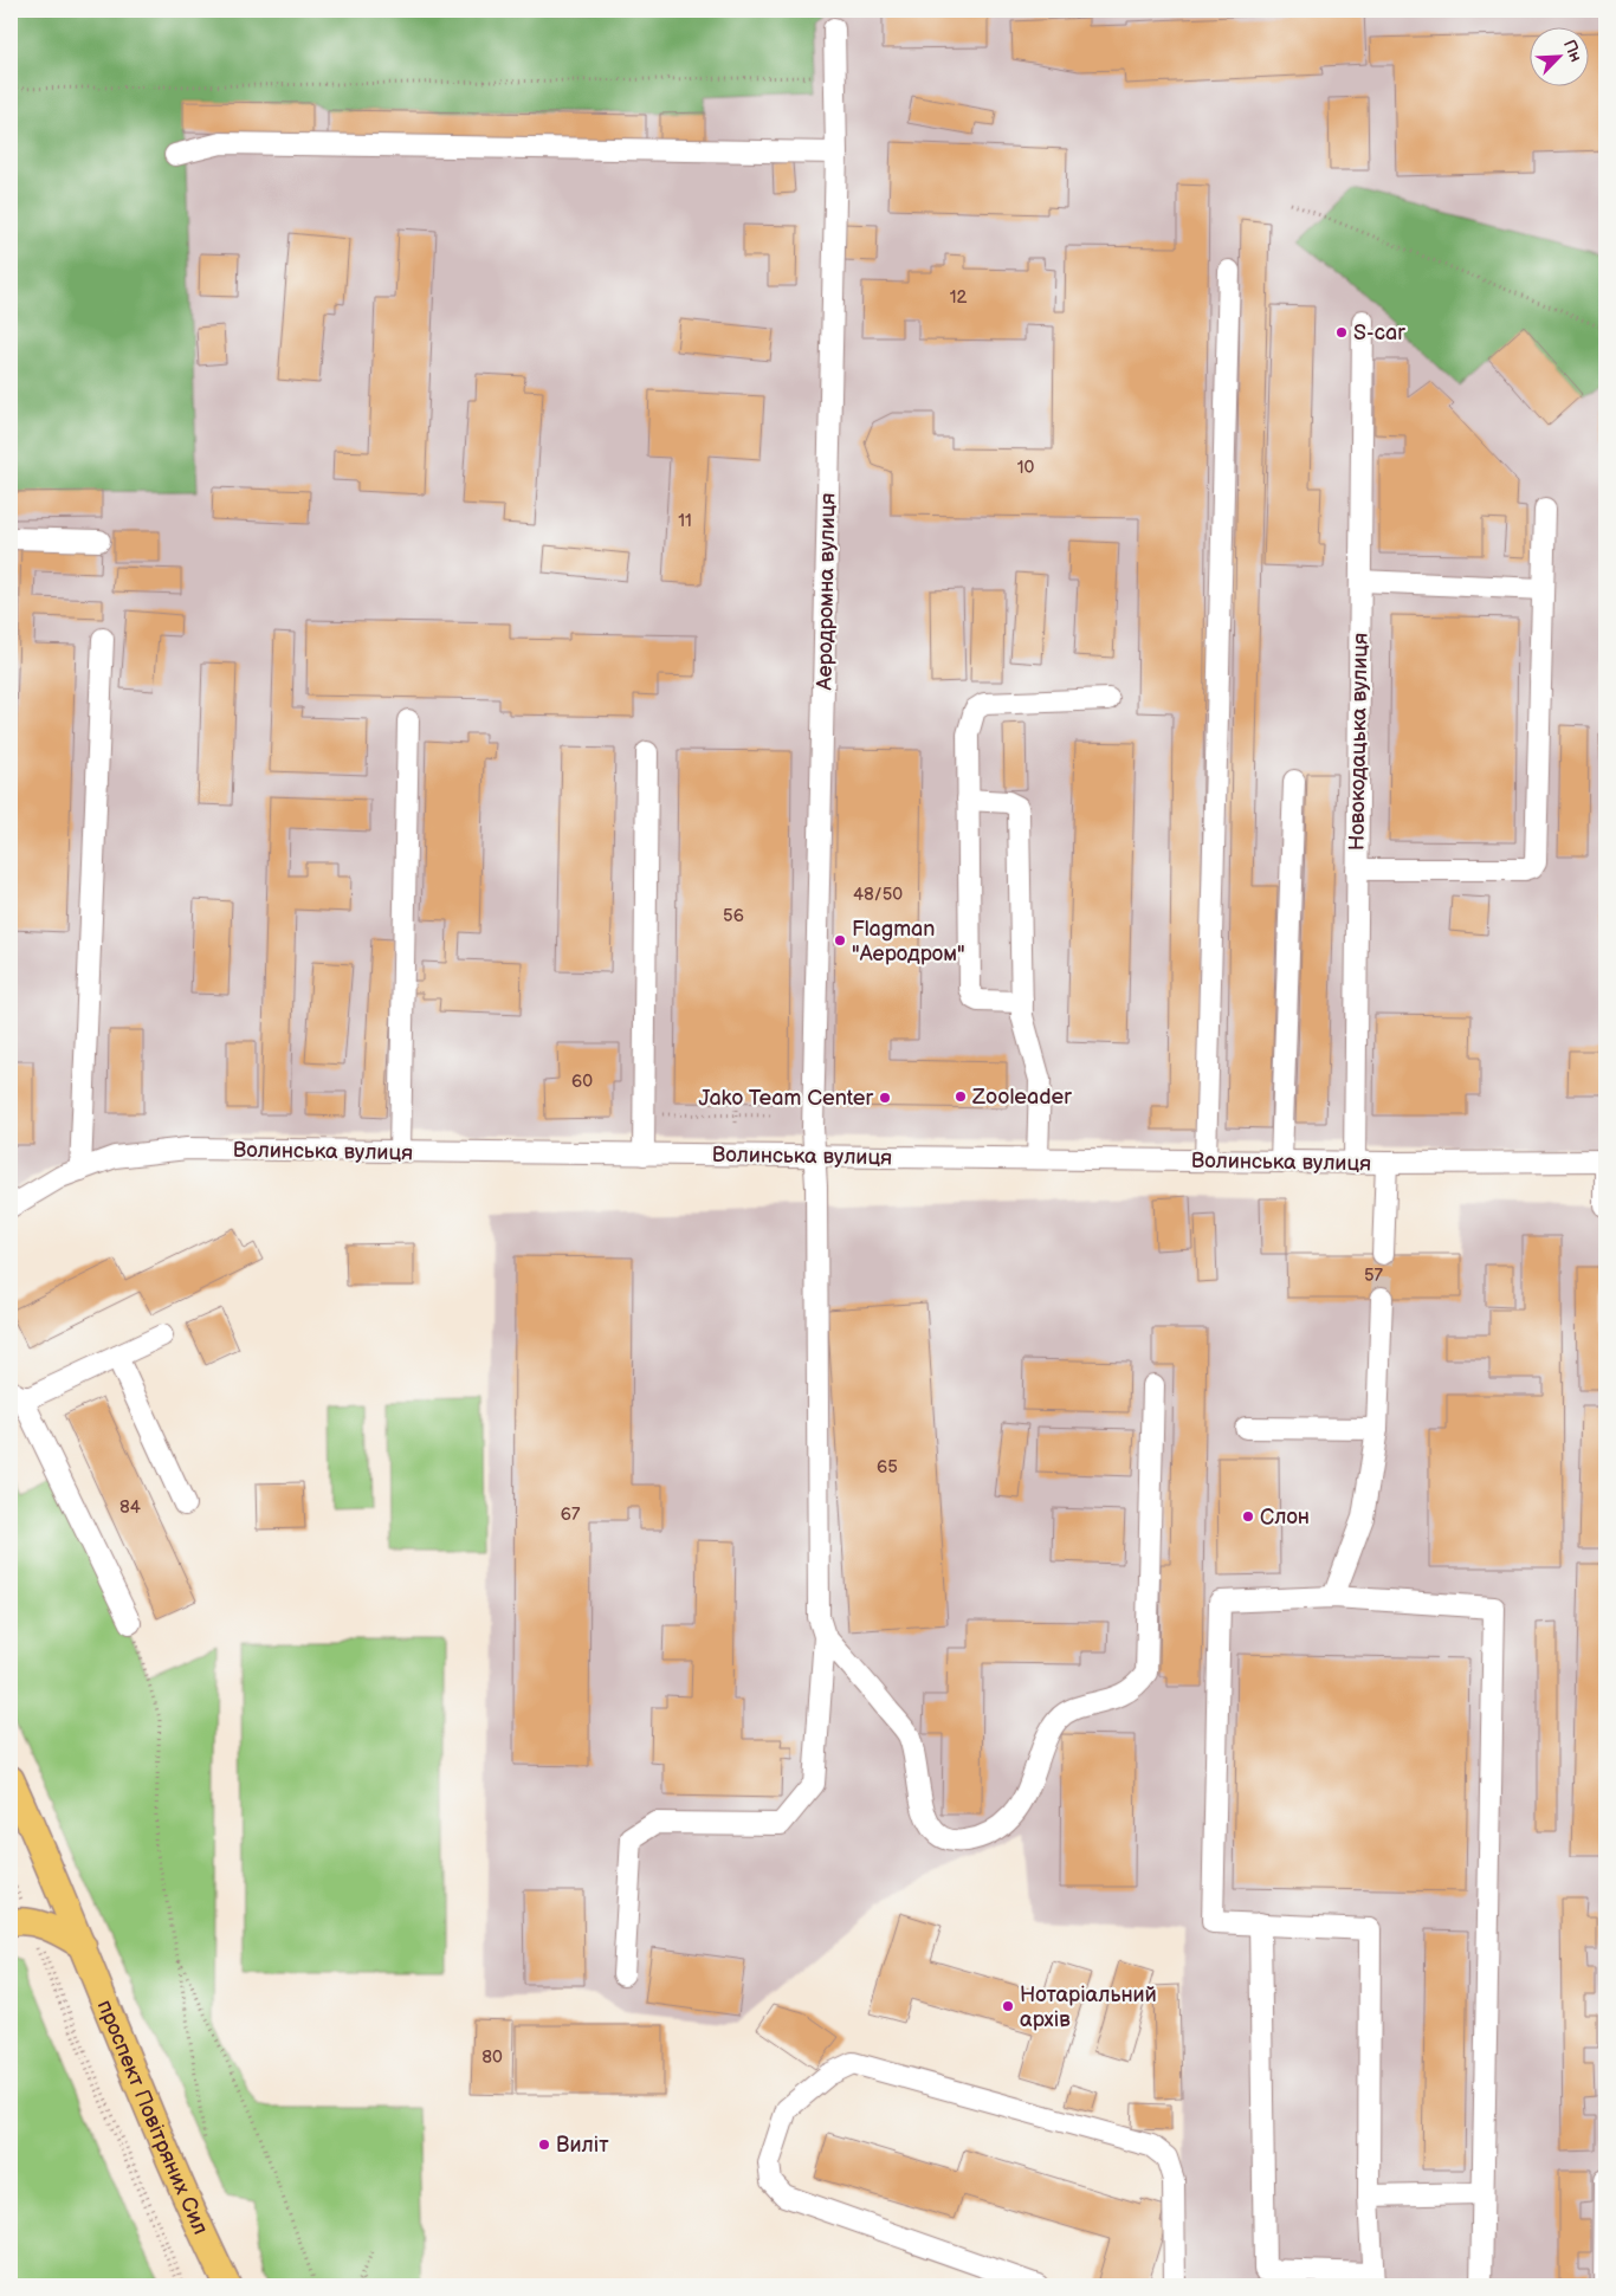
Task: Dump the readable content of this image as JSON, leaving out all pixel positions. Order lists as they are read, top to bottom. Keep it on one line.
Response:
{"streets":{"main road":["проспект Повітряних Сил"],"street":["Аеродромна вулиця","Новокодацька вулиця","Волинська вулиця"]},"crossings":[["Аеродромна вулиця","Волинська вулиця"],["Новокодацька вулиця","Волинська вулиця"]],"places":["S-car","Flagman \"Аеродром\"","Zooleader","Jako Team Center","Слон","Нотаріальний архів","Виліт"],"house_numbers":["12","10","11","48/50","56","60","57","65","84","67","80"],"north":"top right"}
